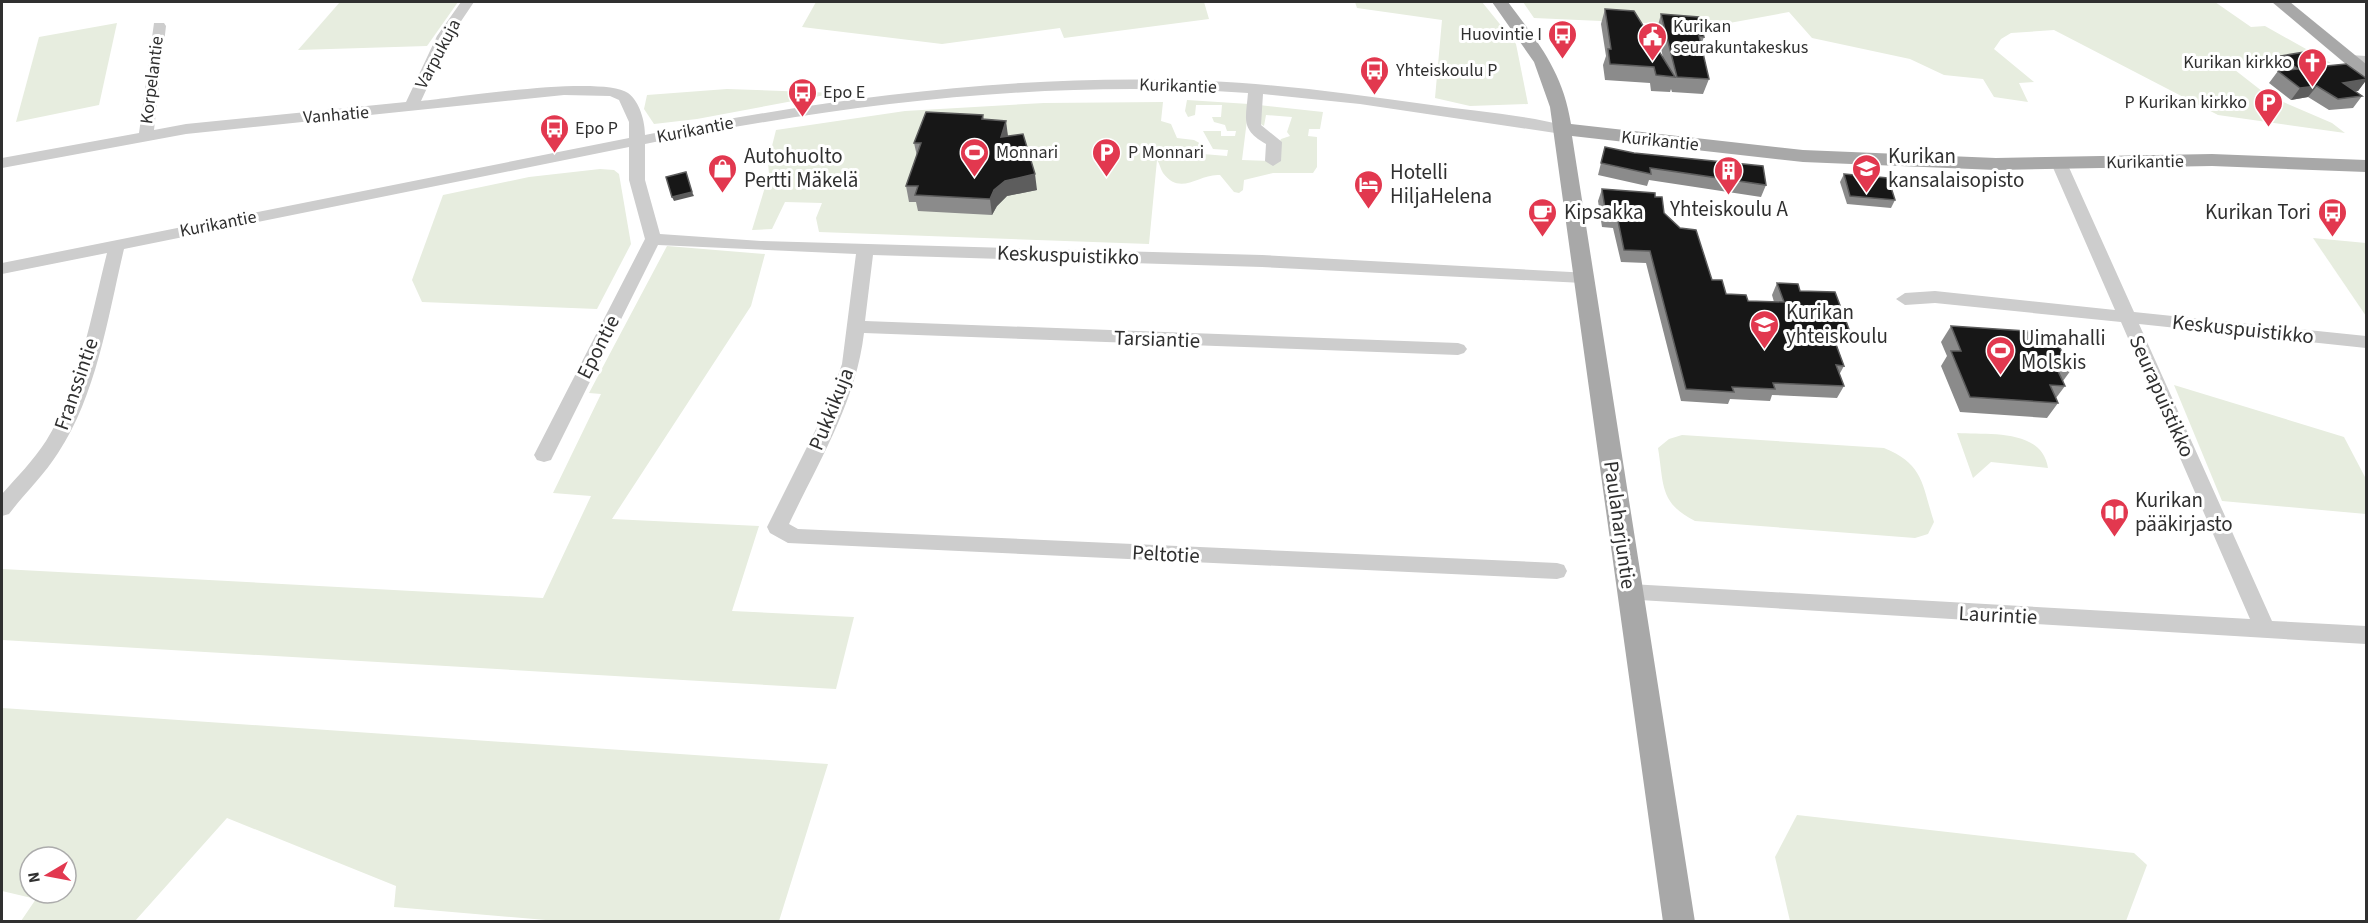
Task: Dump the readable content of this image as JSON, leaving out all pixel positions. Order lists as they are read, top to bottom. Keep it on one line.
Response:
{"streets":{"main road":["Kurikantie","Paulaharjuntie"],"street":["Varpukuja","Korpelantie","Vanhatie","Keskuspuistikko","Tarsiantie","Epontie","Franssintie","Seurapuistikko","Pukkikuja","Peltotie","Laurintie"]},"crossings":[["Varpukuja","Vanhatie"],["Korpelantie","Vanhatie"],["Kurikantie","Vanhatie"],["Kurikantie","Franssintie"],["Kurikantie","Seurapuistikko"],["Kurikantie","Paulaharjuntie"],["Keskuspuistikko","Epontie"],["Keskuspuistikko","Seurapuistikko"],["Keskuspuistikko","Pukkikuja"],["Keskuspuistikko","Paulaharjuntie"],["Tarsiantie","Pukkikuja"],["Seurapuistikko","Laurintie"],["Pukkikuja","Peltotie"],["Paulaharjuntie","Laurintie"]],"places":{"bus stop":["Huovintie I","Yhteiskoulu P","Epo E","Epo P","Kurikan Tori"],"public building":["Kurikan seurakuntakeskus"],"church":["Kurikan kirkko"],"parking":["P Kurikan kirkko","P Monnari"],"sports":["Monnari","Uimahalli Molskis"],"shop":["Autohuolto Pertti Mäkelä"],"school or university":["Kurikan kansalaisopisto","Kurikan yhteiskoulu"],"building":["Yhteiskoulu A"],"hotel":["Hotelli HiljaHelena"],"cafe":["Kipsakka"],"library":["Kurikan pääkirjasto"]},"north":"left"}
